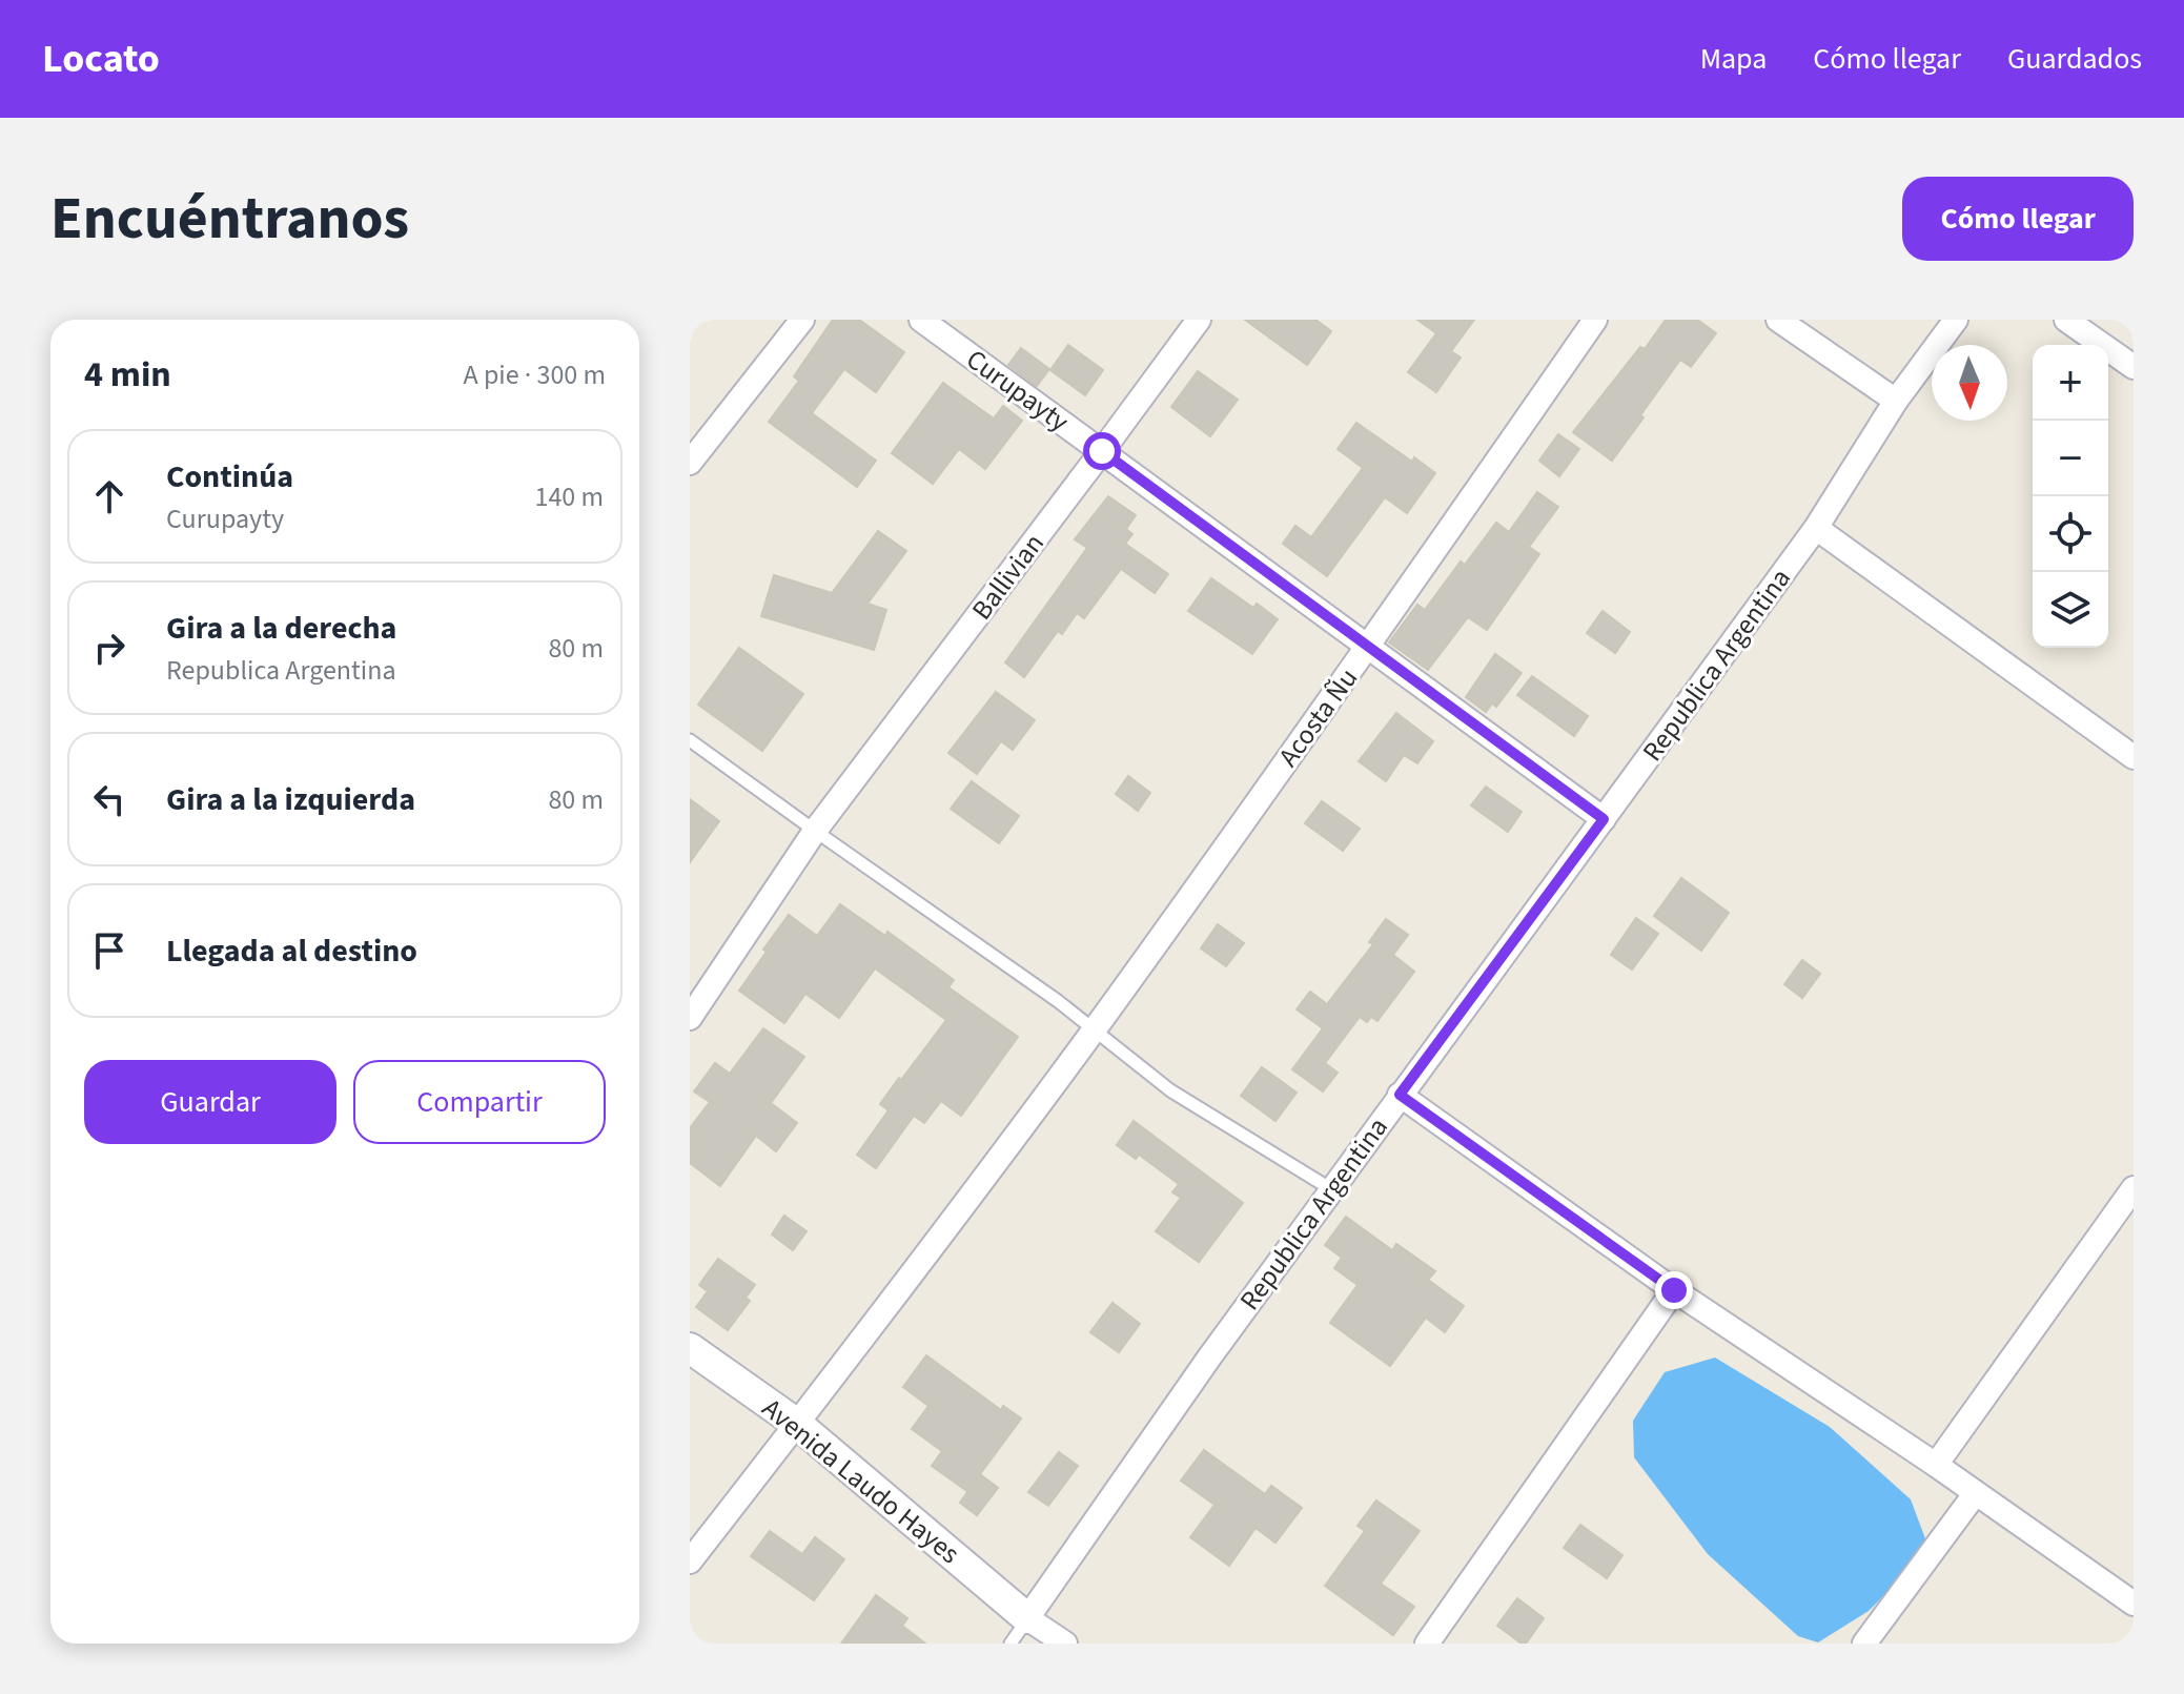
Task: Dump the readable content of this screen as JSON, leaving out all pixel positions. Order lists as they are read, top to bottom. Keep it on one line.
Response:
{"streets":{"street":["Curupayty","Ballivian","Republica Argentina","Acosta Ñu","Avenida Laudo Hayes"]},"crossings":[["Curupayty","Ballivian"],["Curupayty","Republica Argentina"],["Curupayty","Acosta Ñu"],["Republica Argentina","Avenida Laudo Hayes"],["Acosta Ñu","Avenida Laudo Hayes"]],"north":"bottom","page":{"header":"Locato","nav":["Mapa","Cómo llegar","Guardados"],"buttons":["Cómo llegar",["Guardar","Compartir"]],"title":"Encuéntranos","heading":["4 min","A pie · 300 m"],"map_buttons":["+","−"],"list":[["Continúa","Curupayty","140 m"],["Gira a la derecha","Republica Argentina","80 m"],["Gira a la izquierda","80 m"],"Llegada al destino"]}}
